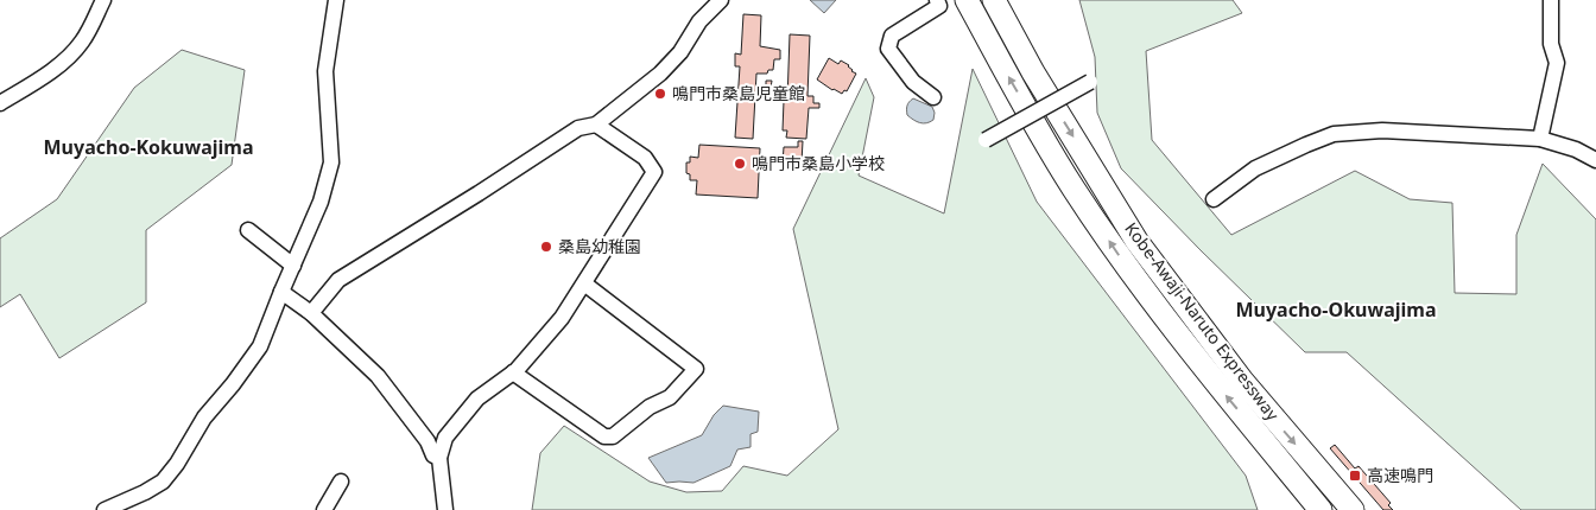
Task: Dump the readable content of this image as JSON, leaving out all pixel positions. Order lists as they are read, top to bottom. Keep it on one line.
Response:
{"streets":{"highway":["Kobe-Awaji-Naruto Expressway"]},"districts":["Muyacho-Kokuwajima","Muyacho-Okuwajima"],"places":{"other":["鳴門市桑島児童館","鳴門市桑島小学校","桑島幼稚園"],"transit":["高速鳴門"]}}
